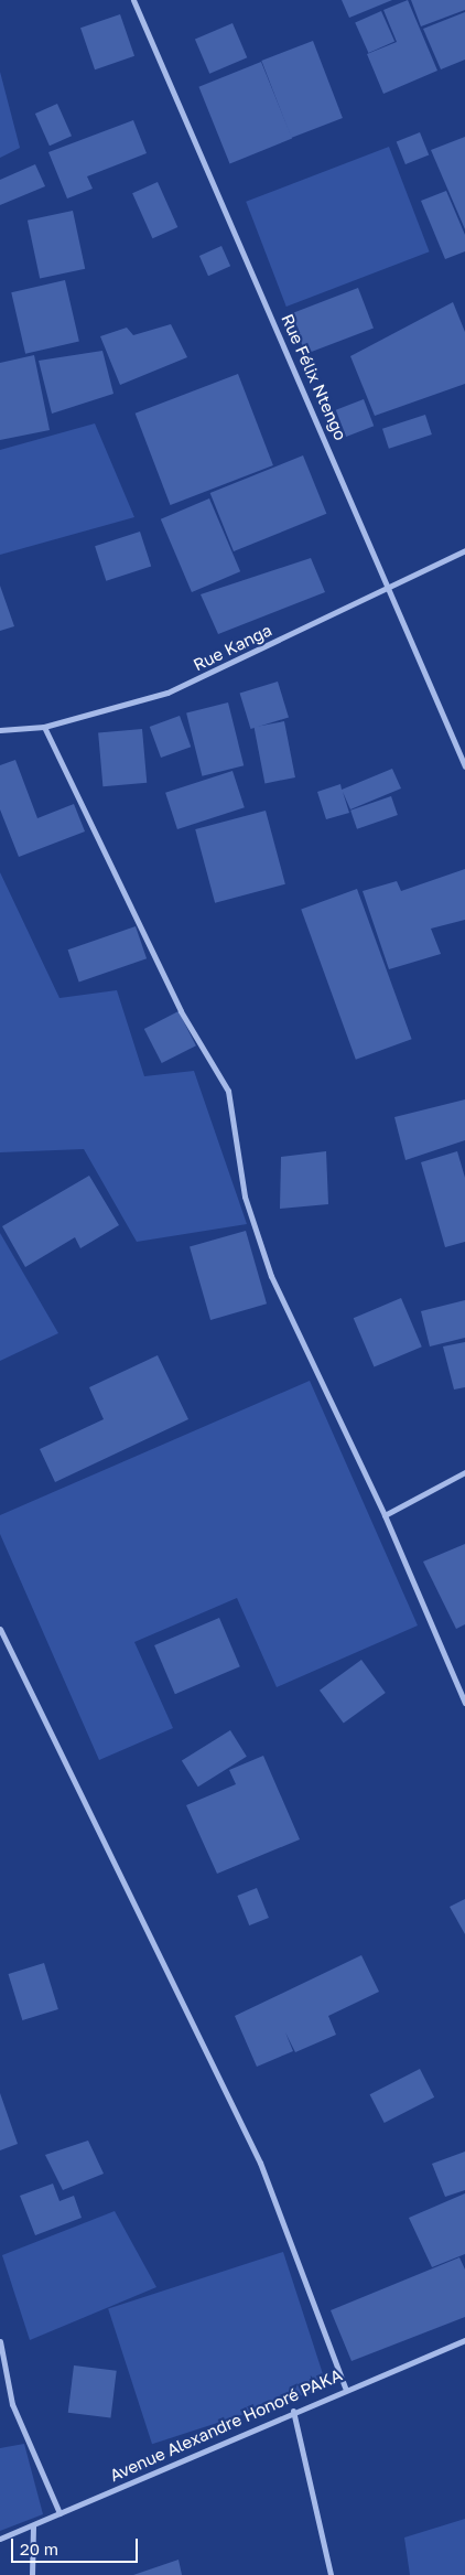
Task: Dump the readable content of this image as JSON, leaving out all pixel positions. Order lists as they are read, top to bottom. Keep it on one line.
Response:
{"streets":{"street":["Rue Félix Ntengo","Rue Kanga","Avenue Alexandre Honoré PAKA"]},"crossings":[["Rue Félix Ntengo","Rue Kanga"]],"scale_bar":"20 m"}
